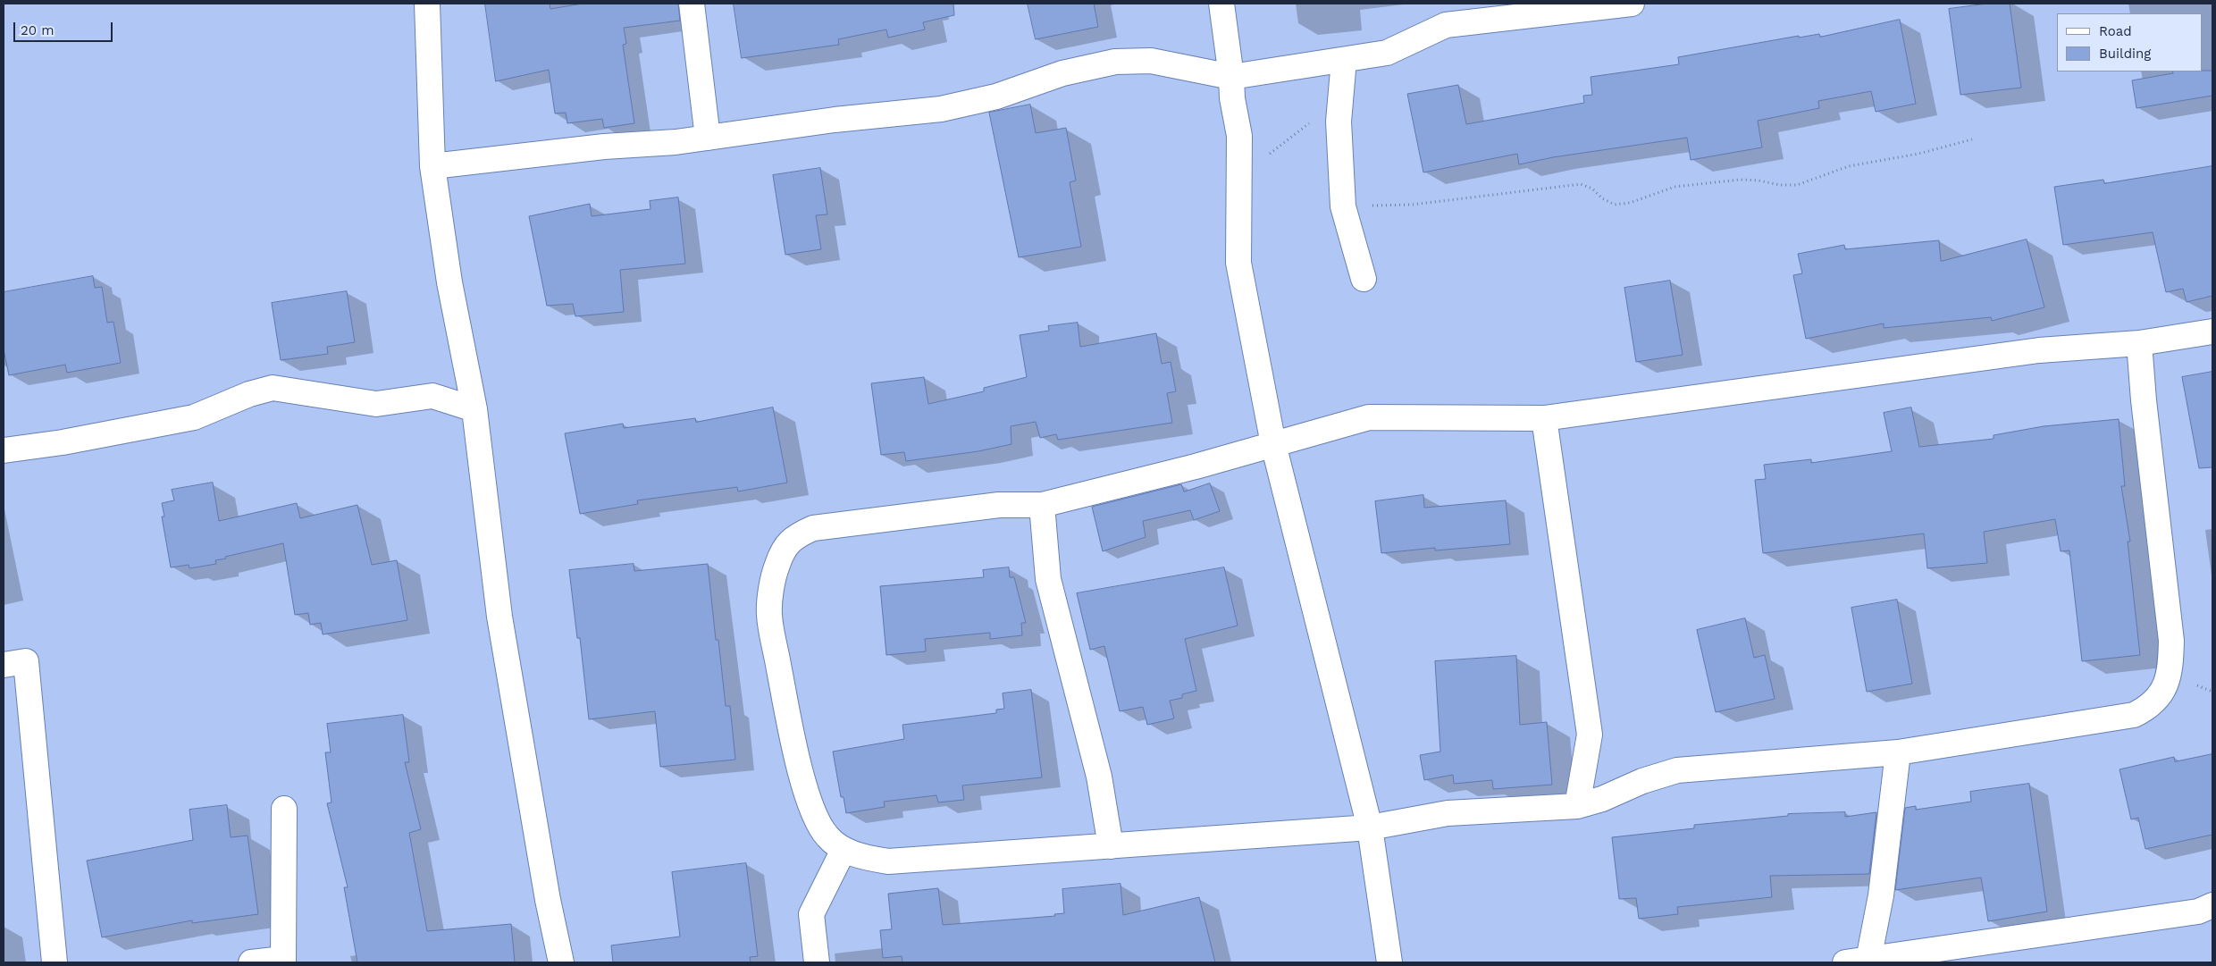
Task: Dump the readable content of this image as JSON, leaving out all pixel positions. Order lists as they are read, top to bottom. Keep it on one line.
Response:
{"legend":["Road","Building"],"scale_bar":"20 m"}
